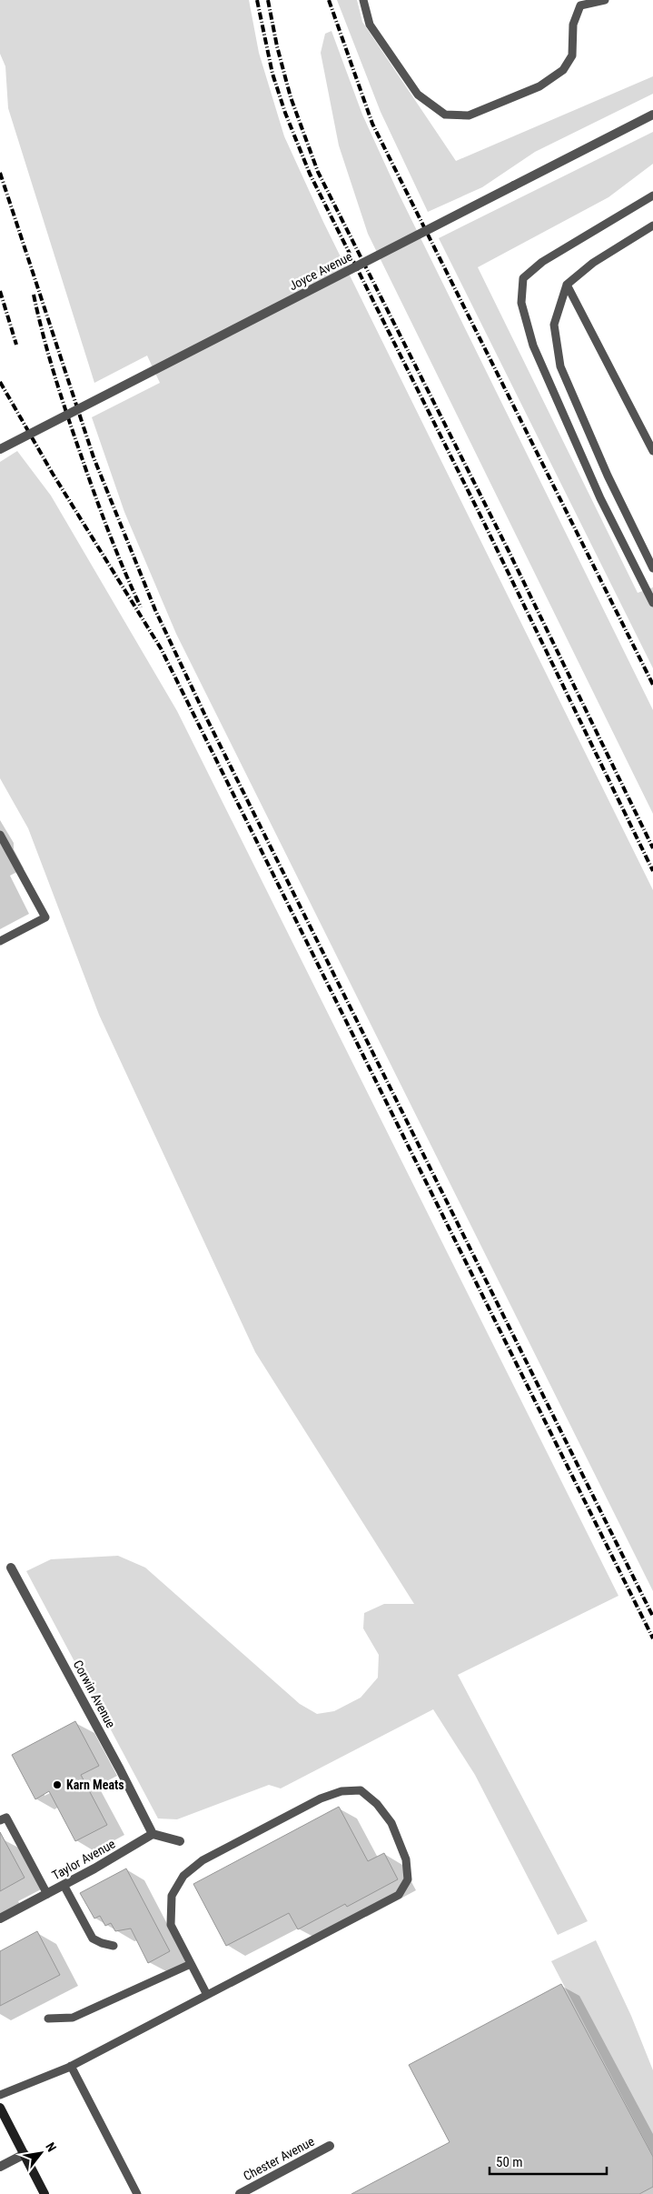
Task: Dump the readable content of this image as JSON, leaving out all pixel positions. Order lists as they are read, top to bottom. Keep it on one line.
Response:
{"streets":{"street":["Joyce Avenue","Corwin Avenue","Taylor Avenue","Chester Avenue"]},"crossings":[["Corwin Avenue","Taylor Avenue"]],"places":["Karn Meats"],"scale_bar":"50 m","north":"top right"}
